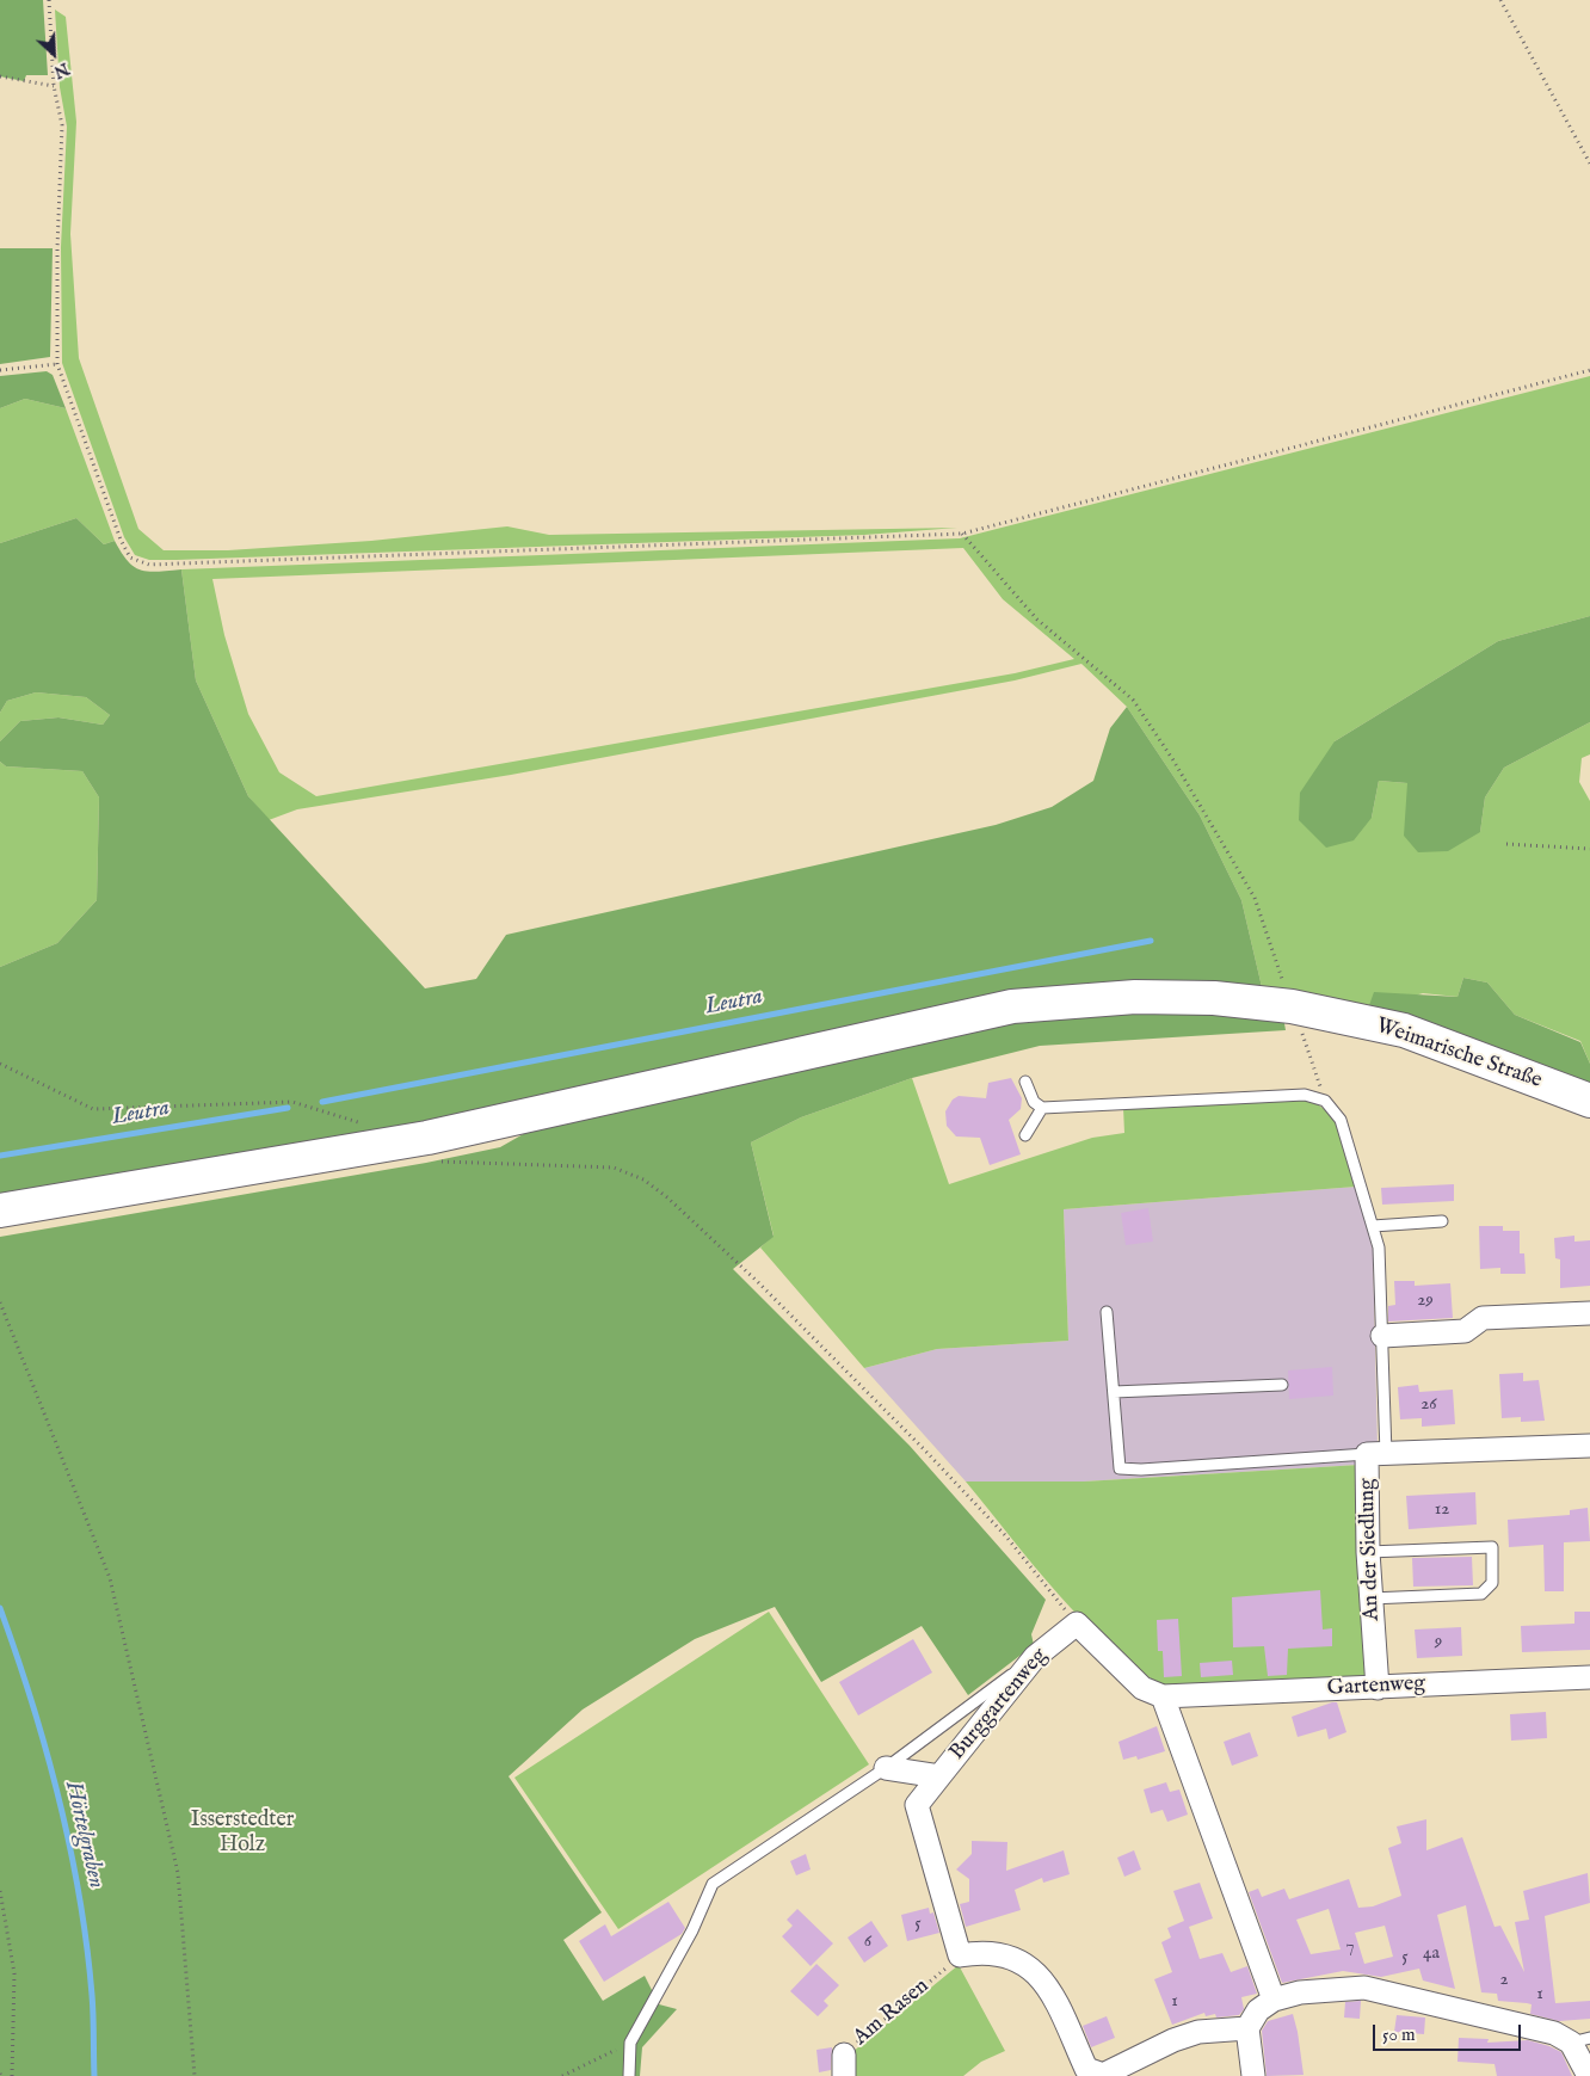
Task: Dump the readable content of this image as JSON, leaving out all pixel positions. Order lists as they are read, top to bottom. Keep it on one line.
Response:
{"streets":{"main road":["Weimarische Straße"],"street":["An der Siedlung","Gartenweg","Burggartenweg"],"path":["Am Rasen"]},"crossings":[["An der Siedlung","Gartenweg"],["Burggartenweg","Am Rasen"]],"water":["Leutra","Hörtelgraben"],"parks":["Isserstedter Holz"],"house_numbers":["29","26","12","9","5","6","7","4a","5","2","1","1"],"scale_bar":"50 m","north":"bottom right"}
